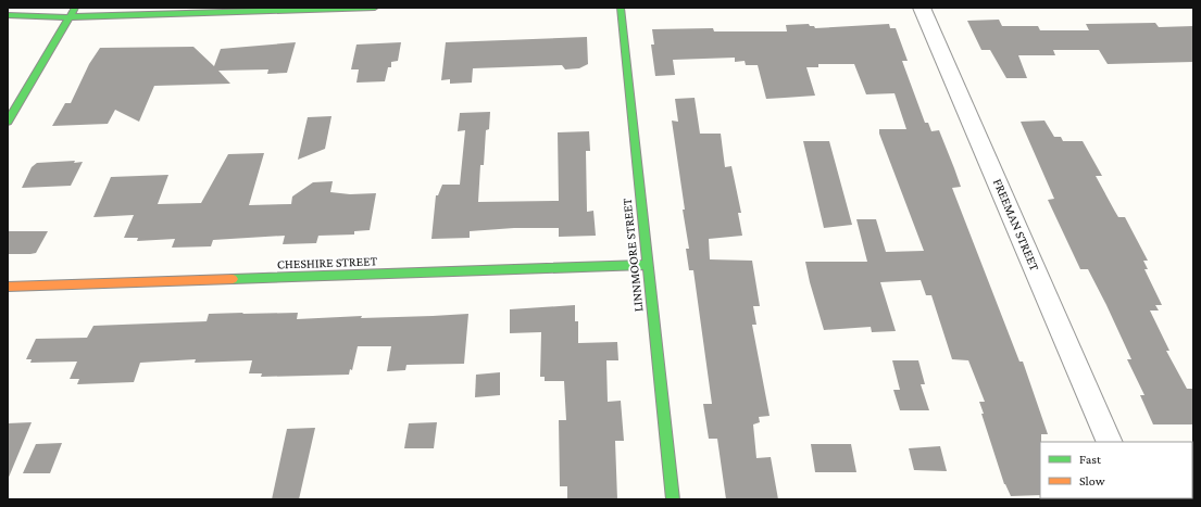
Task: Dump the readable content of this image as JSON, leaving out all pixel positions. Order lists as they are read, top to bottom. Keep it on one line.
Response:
{"streets":{"street":["FREEMAN STREET","LINNMOORE STREET","CHESHIRE STREET"]},"crossings":[["LINNMOORE STREET","CHESHIRE STREET"]],"legend":["Fast","Slow"]}
